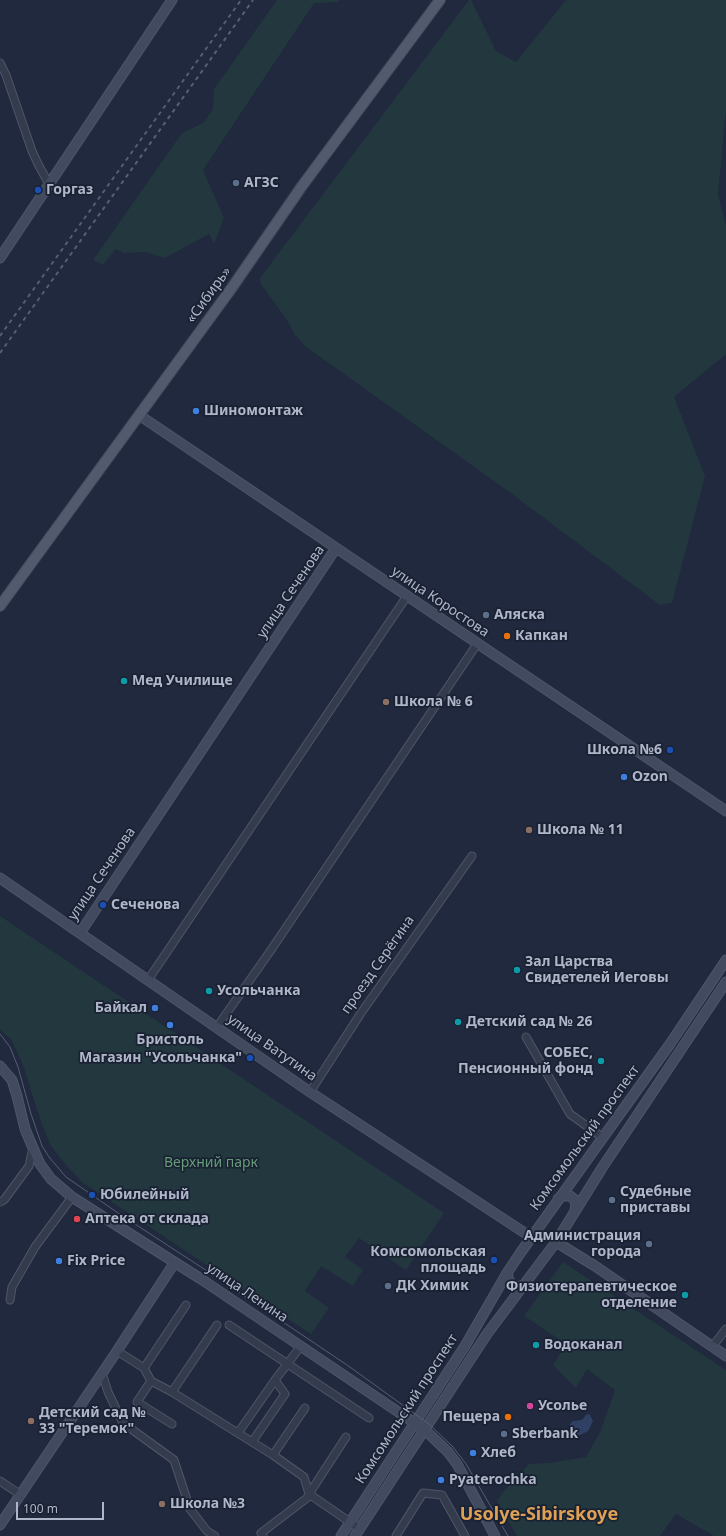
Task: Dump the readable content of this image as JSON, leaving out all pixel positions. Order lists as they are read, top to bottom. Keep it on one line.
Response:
{"streets":{"main road":["«Сибирь»"],"street":["улица Сеченова","улица Коростова","проезд Серёгина","улица Ватутина","Комсомольский проспект","улица Ленина"]},"crossings":[["«Сибирь»","улица Коростова"],["улица Сеченова","улица Коростова"],["улица Сеченова","улица Ватутина"],["проезд Серёгина","улица Ватутина"],["улица Ватутина","Комсомольский проспект"],["Комсомольский проспект","улица Ленина"]],"districts":["Usolye-Sibirskoye"],"parks":["Верхний парк"],"places":["АГЗС","Горгаз","Шиномонтаж","Аляска","Капкан","Мед Училище","Школа № 6","Школа №6","Ozon","Школа № 11","Сеченова","Зал Царства Свидетелей Иеговы","Усольчанка","Байкал","Детский сад № 26","Бристоль","Магазин \"Усольчанка\"","СОБЕС, Пенсионный фонд","Юбилейный","Судебные приставы","Аптека от склада","Администрация города","Комсомольская площадь","Fix Price","ДК Химик","Физиотерапевтическое отделение","Водоканал","Усолье","Пещера","Детский сад № 33 \"Теремок\"","Sberbank","Хлеб","Pyaterochka","Школа №3"],"scale_bar":"100 m"}
